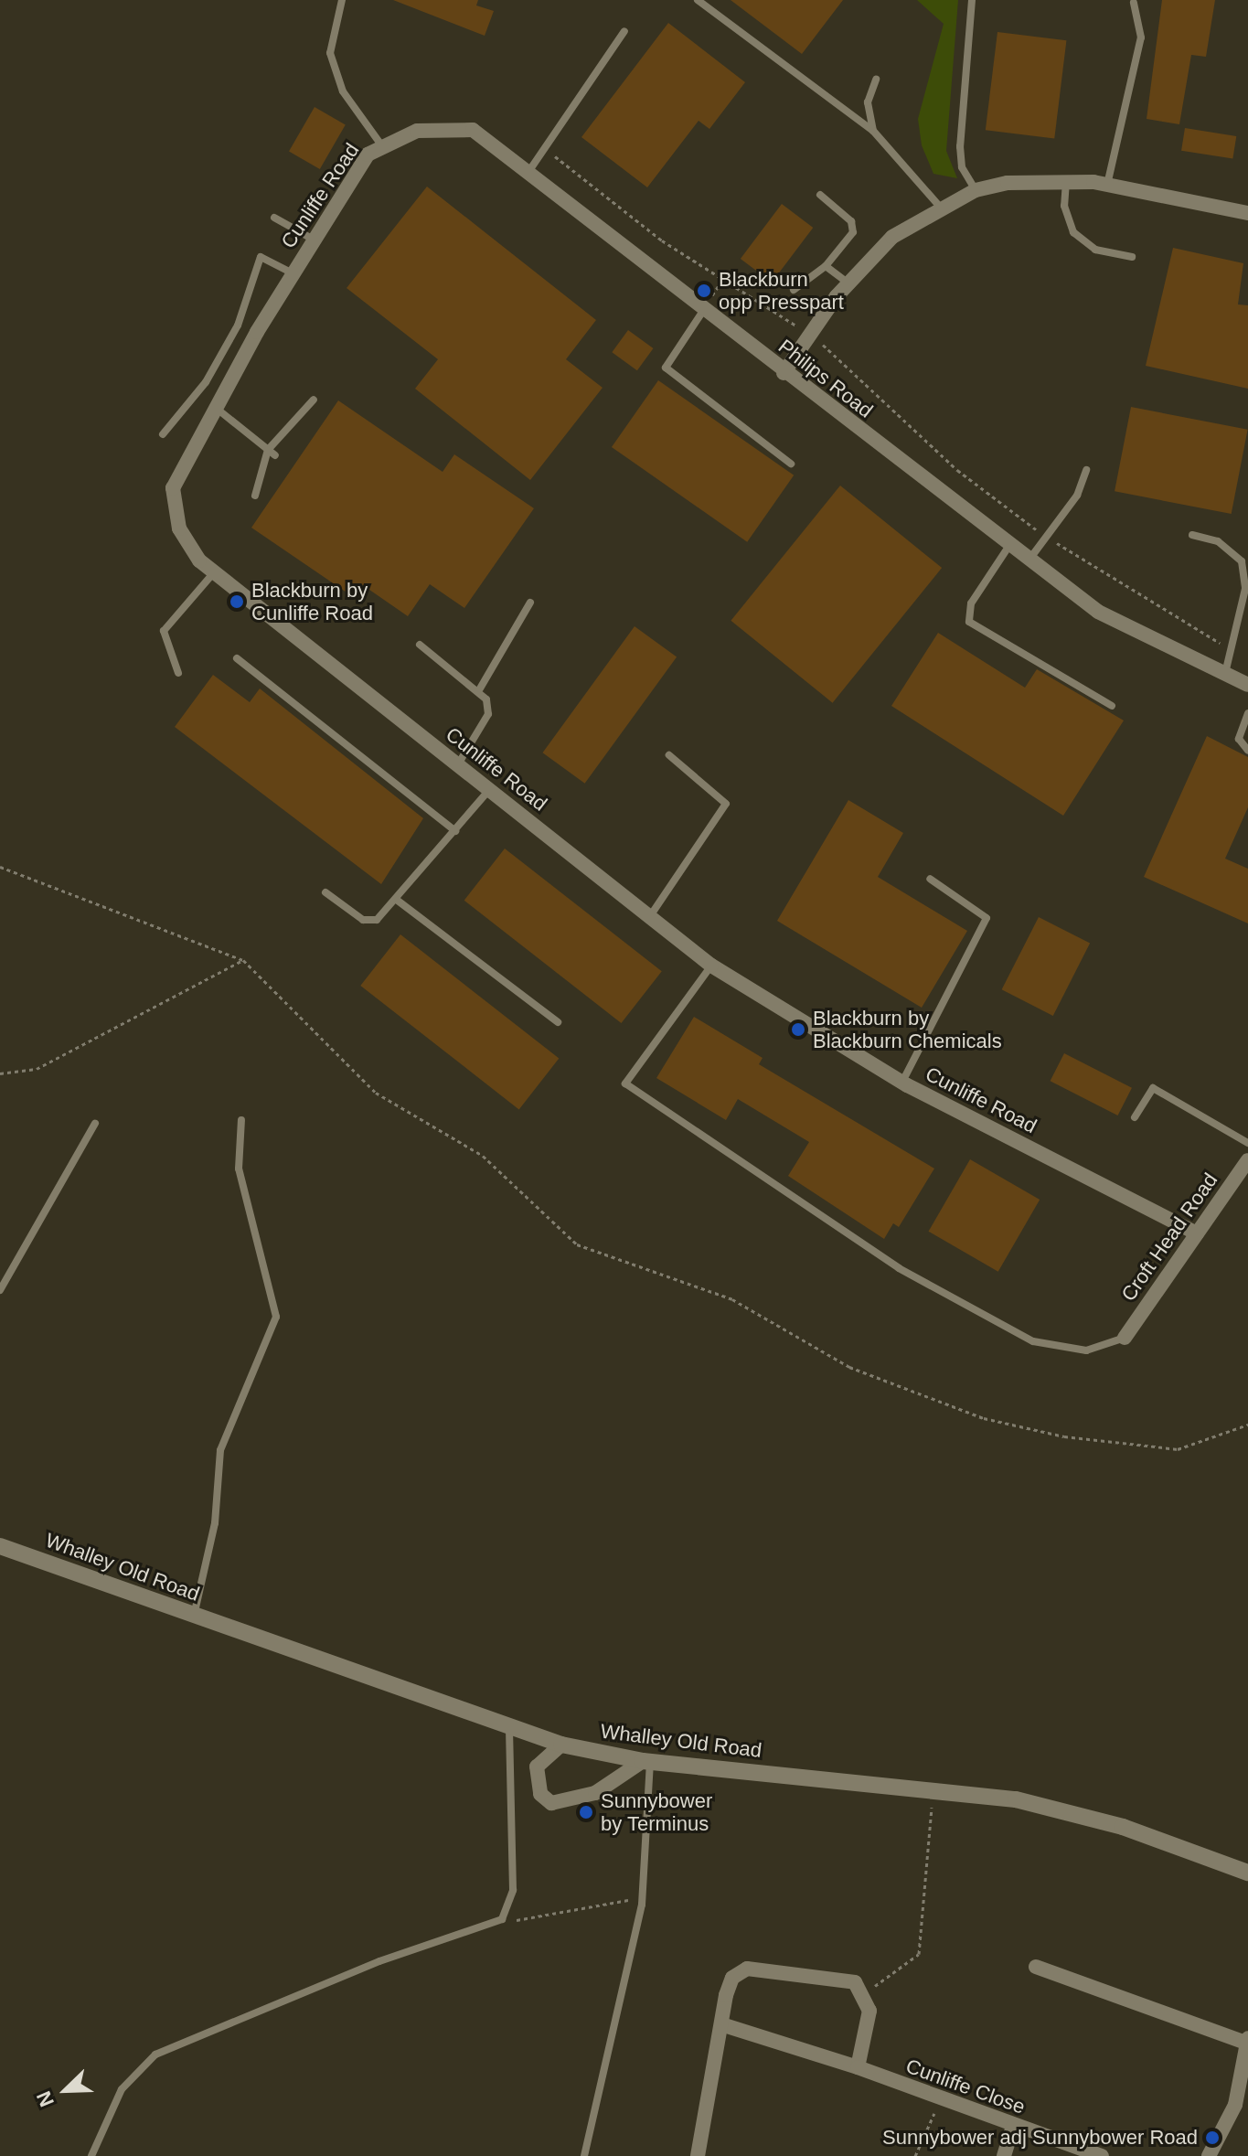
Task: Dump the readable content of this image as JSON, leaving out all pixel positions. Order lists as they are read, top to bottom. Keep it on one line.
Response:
{"streets":{"street":["Cunliffe Road","Philips Road","Croft Head Road","Whalley Old Road","Cunliffe Close"]},"crossings":[["Cunliffe Road","Philips Road"],["Cunliffe Road","Croft Head Road"]],"places":["Blackburn opp Presspart","Blackburn by Cunliffe Road","Blackburn by Blackburn Chemicals","Sunnybower by Terminus","Sunnybower adj Sunnybower Road"],"north":"bottom left"}
